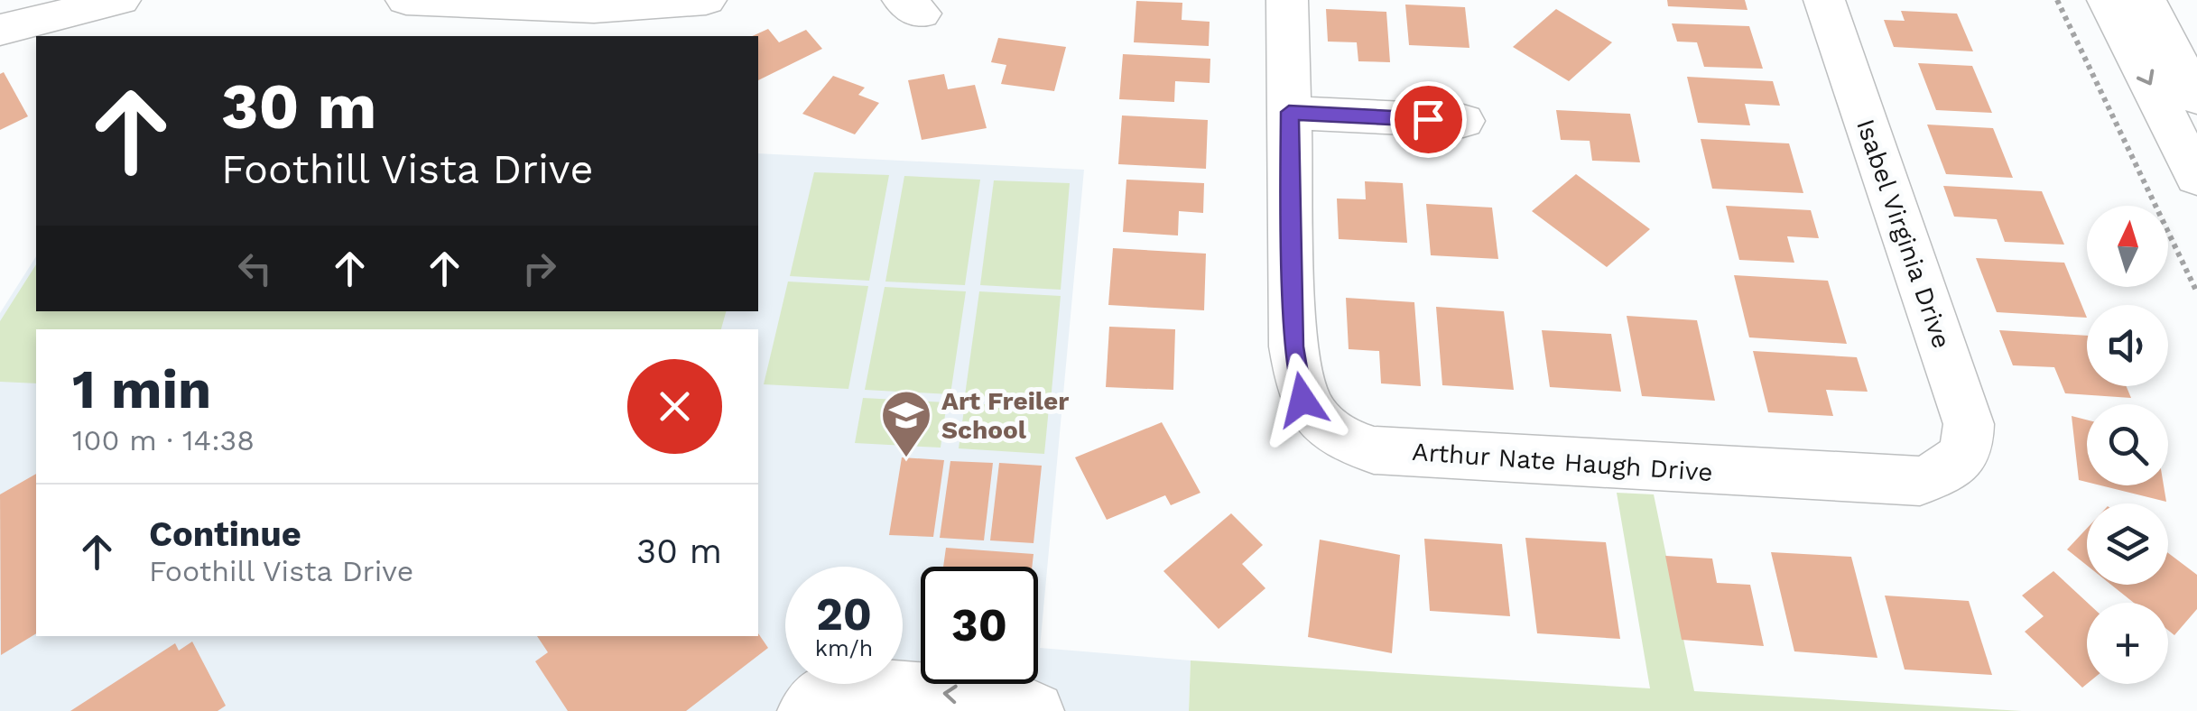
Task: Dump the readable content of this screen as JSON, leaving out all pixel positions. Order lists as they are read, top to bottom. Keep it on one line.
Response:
{"streets":{"street":["Isabel Virginia Drive","Arthur Nate Haugh Drive"]},"crossings":[["Isabel Virginia Drive","Arthur Nate Haugh Drive"]],"places":{"school or university":["Art Freiler School"]},"north":"top","page":{"turn":["30 m","Foothill Vista Drive"],"map_buttons":"+","heading":["1 min","100 m · 14:38"],"list":[{"name":"Continue","note":"Foothill Vista Drive","value":"30 m"}],"speed":"20 km/h","limit":"30"}}
